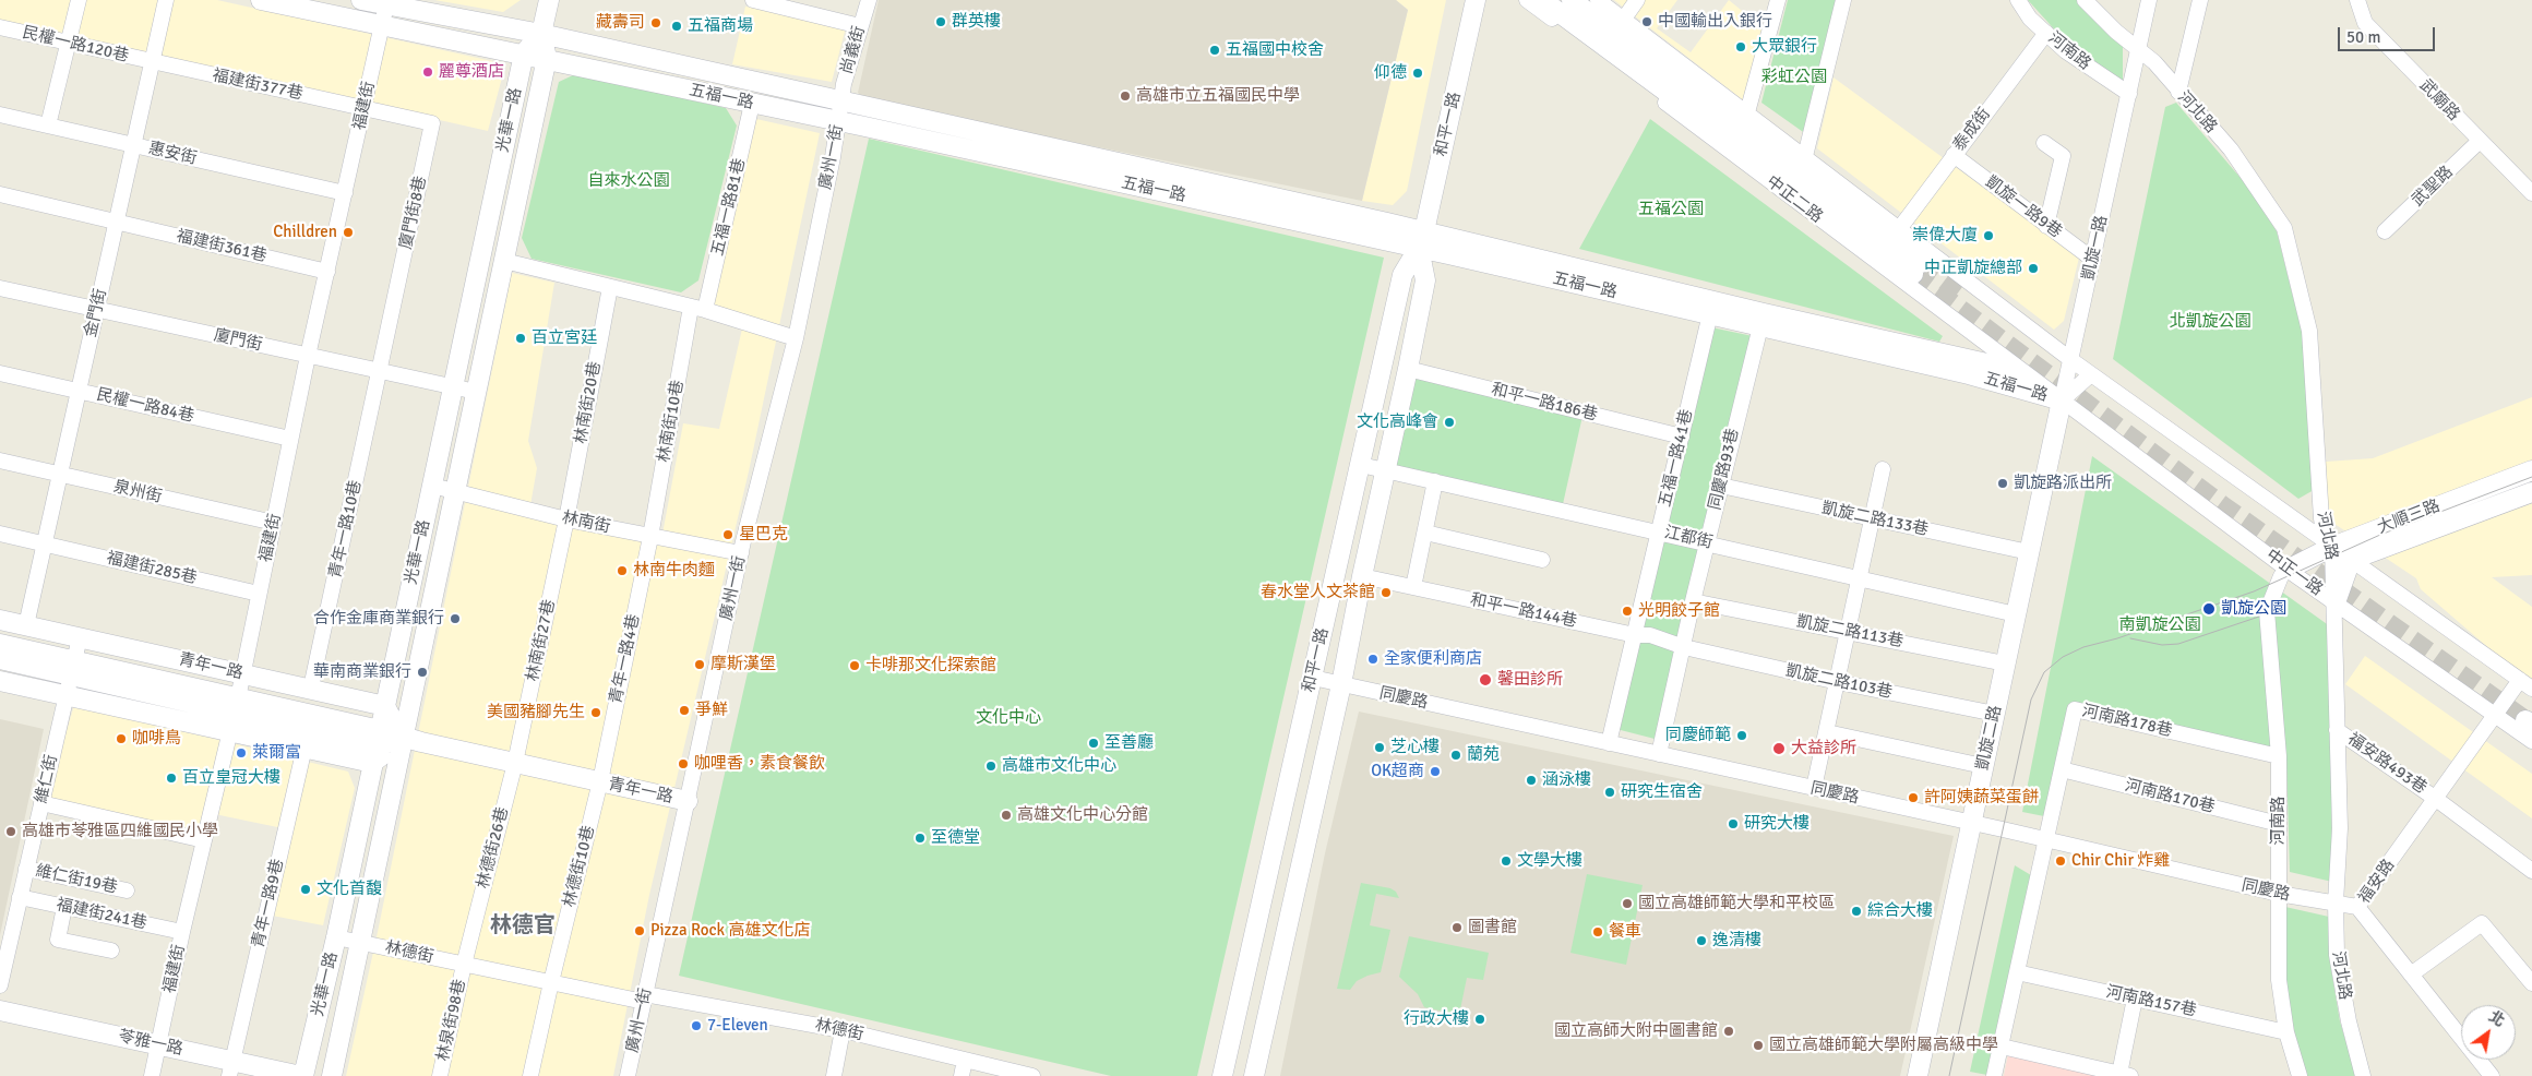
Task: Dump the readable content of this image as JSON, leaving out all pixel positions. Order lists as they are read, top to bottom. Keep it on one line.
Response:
{"streets":{"street":["民權一路120巷","尚義街","河南路","福建街377巷","五福一路","武廟路","福建街","河北路","光華一路","和平一路","泰成街","惠安街","廣州一街","武聖路","中正二路","五福一路81巷","凱旋一路9巷","廈門街8巷","福建街361巷","凱旋一路","金門街","廈門街","林南街20巷","和平一路186巷","民權一路84巷","林南街10巷","五福一路41巷","同慶路93巷","泉州街","大順三路","凱旋二路133巷","林南街","青年一路10巷","江都街","福建街285巷","中正一路","和平一路144巷","凱旋二路113巷","林南街27巷","青年一路4巷","青年一路","凱旋二路103巷","同慶路","河南路178巷","凱旋二路","福安路493巷","維仁街","河南路170巷","林德街26巷","林德街10巷","維仁街19巷","福安路","青年一路9巷","福建街241巷","林德街","河南路157巷","林泉街98巷","苓雅一路"]},"crossings":[["民權一路120巷","福建街377巷"],["民權一路120巷","金門街"],["尚義街","五福一路"],["尚義街","廣州一街"],["河南路","泰成街"],["河南路","凱旋一路"],["河南路","大順三路"],["河南路","中正一路"],["河南路","同慶路"],["河南路","河南路178巷"],["河南路","河南路170巷"],["河南路","河南路157巷"],["福建街377巷","福建街"],["福建街377巷","廈門街8巷"],["福建街377巷","金門街"],["五福一路","福建街"],["五福一路","光華一路"],["五福一路","和平一路"],["五福一路","廣州一街"],["五福一路","中正二路"],["五福一路","五福一路81巷"],["五福一路","凱旋一路"],["五福一路","五福一路41巷"],["五福一路","同慶路93巷"],["五福一路","中正一路"],["五福一路","凱旋二路"],["武廟路","武聖路"],["福建街","惠安街"],["福建街","廈門街8巷"],["福建街","福建街361巷"],["福建街","廈門街"],["福建街","民權一路84巷"],["福建街","泉州街"],["福建街","福建街285巷"],["福建街","青年一路"],["福建街","福建街241巷"],["福建街","苓雅一路"],["河北路","凱旋一路"],["河北路","大順三路"],["河北路","中正一路"],["河北路","同慶路"],["河北路","福安路493巷"],["光華一路","廈門街"],["光華一路","林南街"],["光華一路","青年一路"],["光華一路","林德街"],["光華一路","苓雅一路"],["和平一路","和平一路186巷"],["和平一路","江都街"],["和平一路","和平一路144巷"],["和平一路","同慶路"],["泰成街","凱旋一路9巷"],["惠安街","金門街"],["廣州一街","林南街"],["廣州一街","青年一路"],["廣州一街","林德街"],["中正二路","凱旋一路"],["中正二路","中正一路"],["中正二路","凱旋二路"],["五福一路81巷","林南街10巷"],["凱旋一路9巷","凱旋一路"],["廈門街8巷","廈門街"],["廈門街8巷","青年一路10巷"],["福建街361巷","金門街"],["凱旋一路","中正一路"],["凱旋一路","凱旋二路"],["金門街","廈門街"],["金門街","民權一路84巷"],["金門街","泉州街"],["金門街","福建街285巷"],["金門街","青年一路"],["廈門街","青年一路10巷"],["林南街20巷","林南街"],["林南街20巷","林南街27巷"],["和平一路186巷","五福一路41巷"],["林南街10巷","林南街"],["林南街10巷","青年一路4巷"],["五福一路41巷","江都街"],["五福一路41巷","和平一路144巷"],["五福一路41巷","同慶路"],["同慶路93巷","凱旋二路133巷"],["同慶路93巷","江都街"],["同慶路93巷","和平一路144巷"],["同慶路93巷","凱旋二路113巷"],["同慶路93巷","凱旋二路103巷"],["同慶路93巷","同慶路"],["大順三路","中正一路"],["凱旋二路133巷","凱旋二路"],["林南街","林南街27巷"],["林南街","青年一路4巷"],["青年一路10巷","青年一路"],["江都街","凱旋二路"],["中正一路","凱旋二路"],["中正一路","福安路"],["和平一路144巷","凱旋二路103巷"],["凱旋二路113巷","凱旋二路"],["林南街27巷","青年一路"],["林南街27巷","林德街26巷"],["青年一路4巷","青年一路"],["青年一路4巷","林德街10巷"],["青年一路","維仁街"],["青年一路","林德街26巷"],["青年一路","林德街10巷"],["青年一路","青年一路9巷"],["凱旋二路103巷","凱旋二路"],["同慶路","河南路178巷"],["同慶路","凱旋二路"],["同慶路","福安路"],["河南路178巷","河南路170巷"],["福安路493巷","福安路"],["維仁街","維仁街19巷"],["維仁街","福建街241巷"],["林德街26巷","林德街"],["林德街26巷","林泉街98巷"],["林德街10巷","林德街"],["青年一路9巷","苓雅一路"],["林德街","林泉街98巷"]],"districts":["林德官"],"parks":["彩虹公園","自來水公園","五福公園","北凱旋公園","南凱旋公園","文化中心"],"places":["群英樓","中國輸出入銀行","藏壽司","五福商場","大眾銀行","五福國中校舍","麗尊酒店","仰德","高雄市立五福國民中學","Chilldren","崇偉大廈","中正凱旋總部","百立宮廷","文化高峰會","凱旋路派出所","星巴克","林南牛肉麵","春水堂人文茶館","凱旋公園","光明餃子館","合作金庫商業銀行","全家便利商店","摩斯漢堡","卡啡那文化探索館","華南商業銀行","馨田診所","爭鮮","美國豬腳先生","同慶師範","咖啡鳥","至善廳","芝心樓","大益診所","萊爾富","蘭苑","咖哩香，素食餐飲","高雄市文化中心","OK超商","百立皇冠大樓","涵泳樓","研究生宿舍","許阿姨蔬菜蛋餅","高雄文化中心分館","研究大樓","高雄市苓雅區四維國民小學","至德堂","文學大樓","Chir Chir 炸雞","文化首馥","國立高雄師範大學和平校區","綜合大樓","圖書館","Pizza Rock 高雄文化店","餐車","逸清樓","行政大樓","7-Eleven","國立高師大附中圖書館","國立高雄師範大學附屬高級中學"],"scale_bar":"50 m","north":"top right"}
